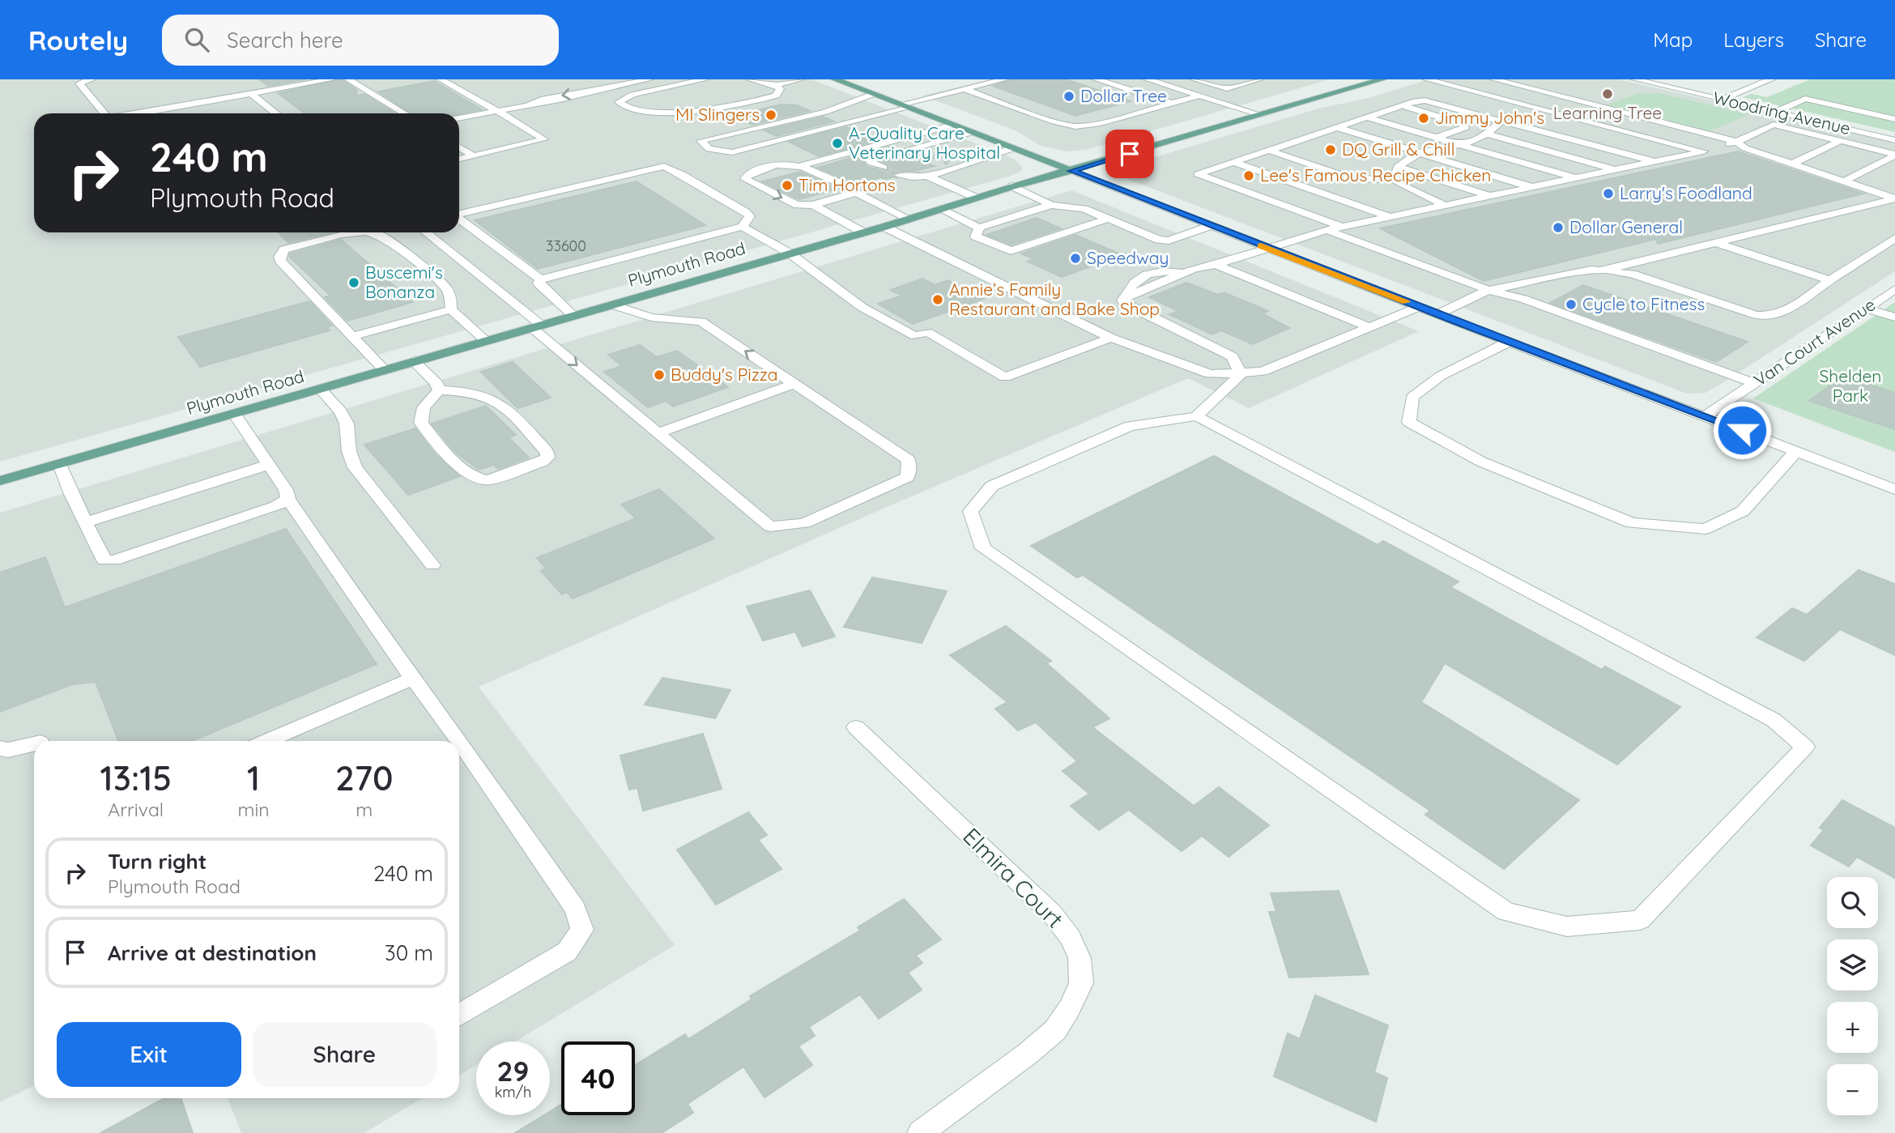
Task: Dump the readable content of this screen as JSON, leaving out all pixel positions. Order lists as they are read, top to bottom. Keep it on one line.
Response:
{"streets":{"main road":["Plymouth Road"],"street":["Woodring Avenue","Van Court Avenue","Elmira Court"]},"parks":["Shelden Park"],"places":["Learning Tree","Dollar Tree","MI Slingers","Jimmy John's","A-Quality Care Veterinary Hospital","DQ Grill & Chill","Lee's Famous Recipe Chicken","Tim Hortons","Larry's Foodland","Dollar General","Speedway","Buscemi's Bonanza","Annie’s Family Restaurant and Bake Shop","Cycle to Fitness","Buddy's Pizza"],"house_numbers":["33600"],"page":{"header":"Routely","search":"Search here","nav":["Map","Layers","Share"],"turn":["240 m","Plymouth Road"],"eta":["13:15","Arrival","1","min","270","m"],"list":[{"name":"Turn right","note":"Plymouth Road","value":"240 m"},{"name":"Arrive at destination","value":"30 m"}],"map_buttons":["+","−"],"buttons":["Exit","Share"],"speed":"29 km/h","limit":"40"}}
